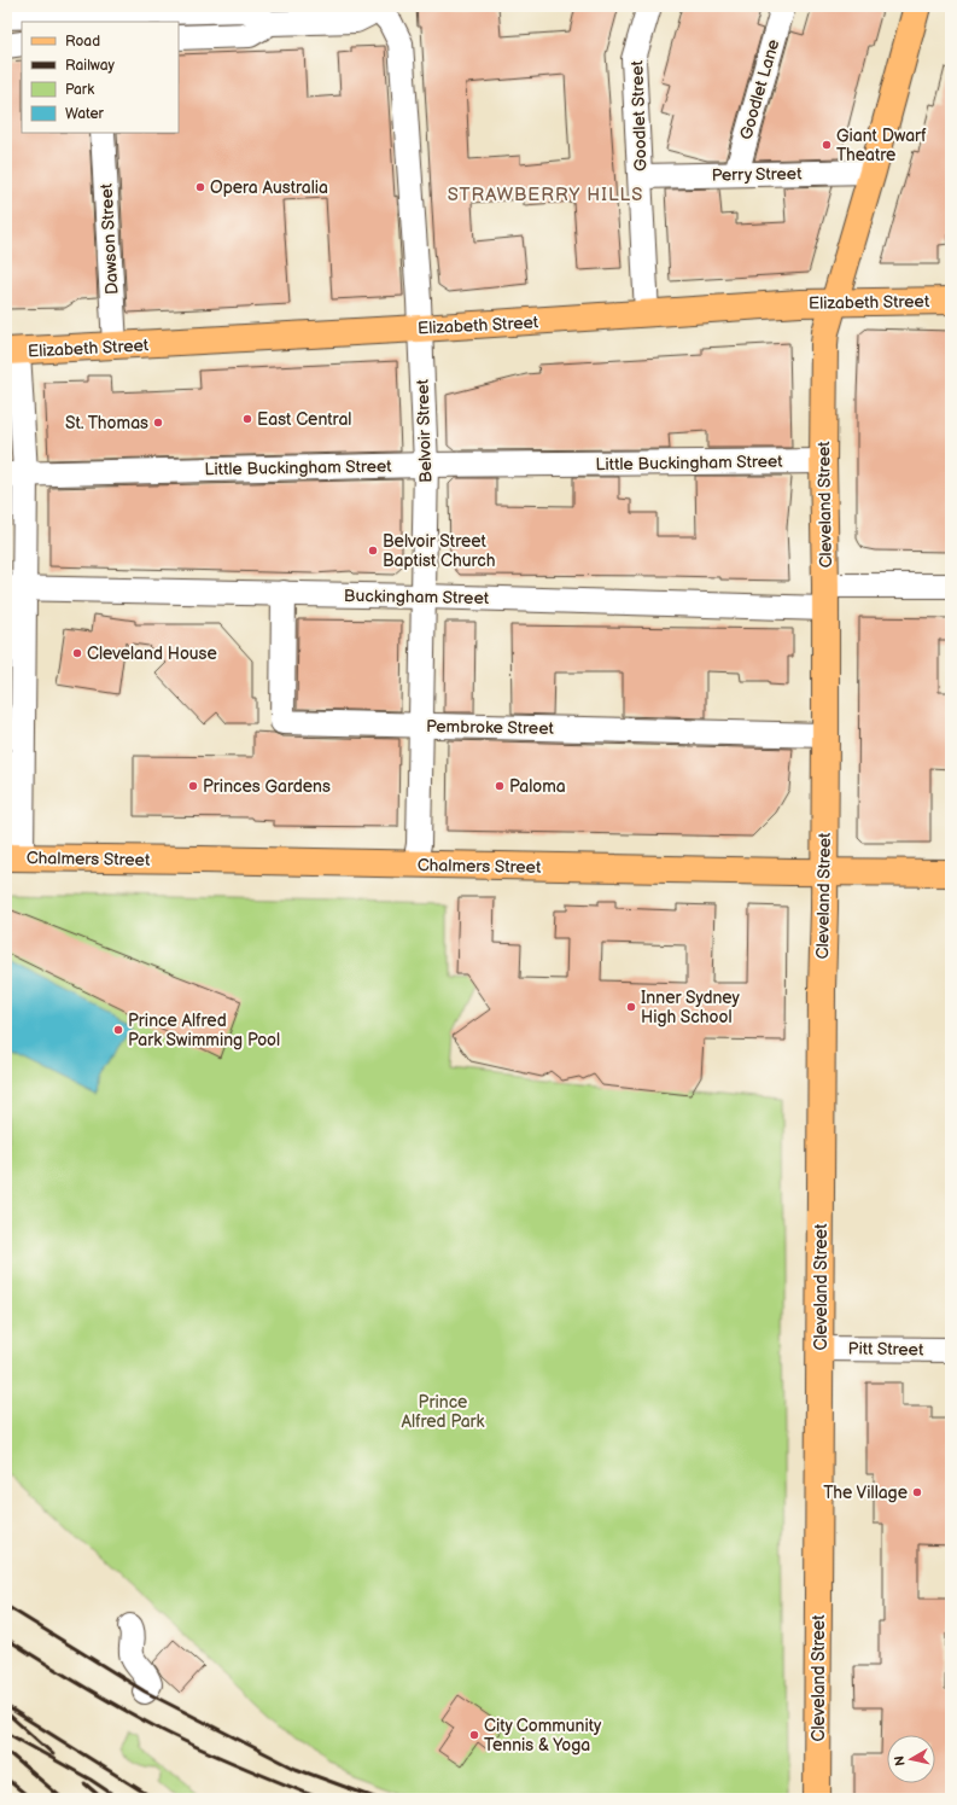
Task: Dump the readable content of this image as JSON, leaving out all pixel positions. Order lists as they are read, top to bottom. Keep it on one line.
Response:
{"streets":{"main road":["Elizabeth Street","Cleveland Street","Chalmers Street"],"street":["Goodlet Lane","Goodlet Street","Perry Street","Dawson Street","Belvoir Street","Little Buckingham Street","Buckingham Street","Pembroke Street","Pitt Street"]},"crossings":[["Goodlet Lane","Perry Street"],["Goodlet Street","Perry Street"],["Goodlet Street","Elizabeth Street"],["Perry Street","Cleveland Street"],["Dawson Street","Elizabeth Street"],["Elizabeth Street","Belvoir Street"],["Elizabeth Street","Cleveland Street"],["Belvoir Street","Little Buckingham Street"],["Belvoir Street","Buckingham Street"],["Belvoir Street","Pembroke Street"],["Belvoir Street","Chalmers Street"],["Little Buckingham Street","Cleveland Street"],["Cleveland Street","Buckingham Street"],["Cleveland Street","Pembroke Street"],["Cleveland Street","Chalmers Street"],["Cleveland Street","Pitt Street"],["Buckingham Street","Pembroke Street"]],"districts":["STRAWBERRY HILLS"],"parks":["Prince Alfred Park"],"places":["Giant Dwarf Theatre","Opera Australia","East Central","St. Thomas","Belvoir Street Baptist Church","Cleveland House","Princes Gardens","Paloma","Inner Sydney High School","Prince Alfred Park Swimming Pool","The Village","City Community Tennis & Yoga"],"legend":["Road","Railway","Park","Water"],"north":"left"}
